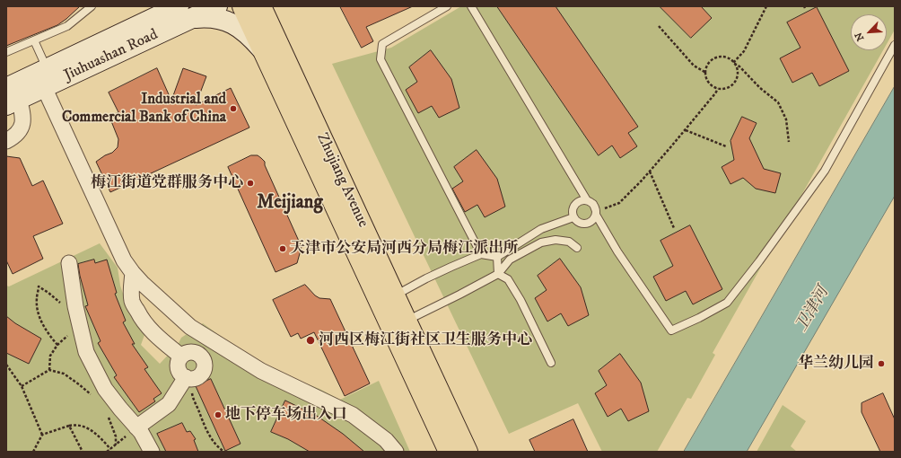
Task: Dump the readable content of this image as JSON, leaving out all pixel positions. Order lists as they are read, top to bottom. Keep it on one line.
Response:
{"streets":{"main road":["Zhujiang Avenue"],"street":["Jiuhuashan Road"]},"districts":["Meijiang"],"water":["卫津河"],"places":["Industrial and Commercial Bank of China","梅江街道党群服务中心","天津市公安局河西分局梅江派出所","河西区梅江街社区卫生服务中心","华兰幼儿园","地下停车场出入口"],"north":"bottom left"}
